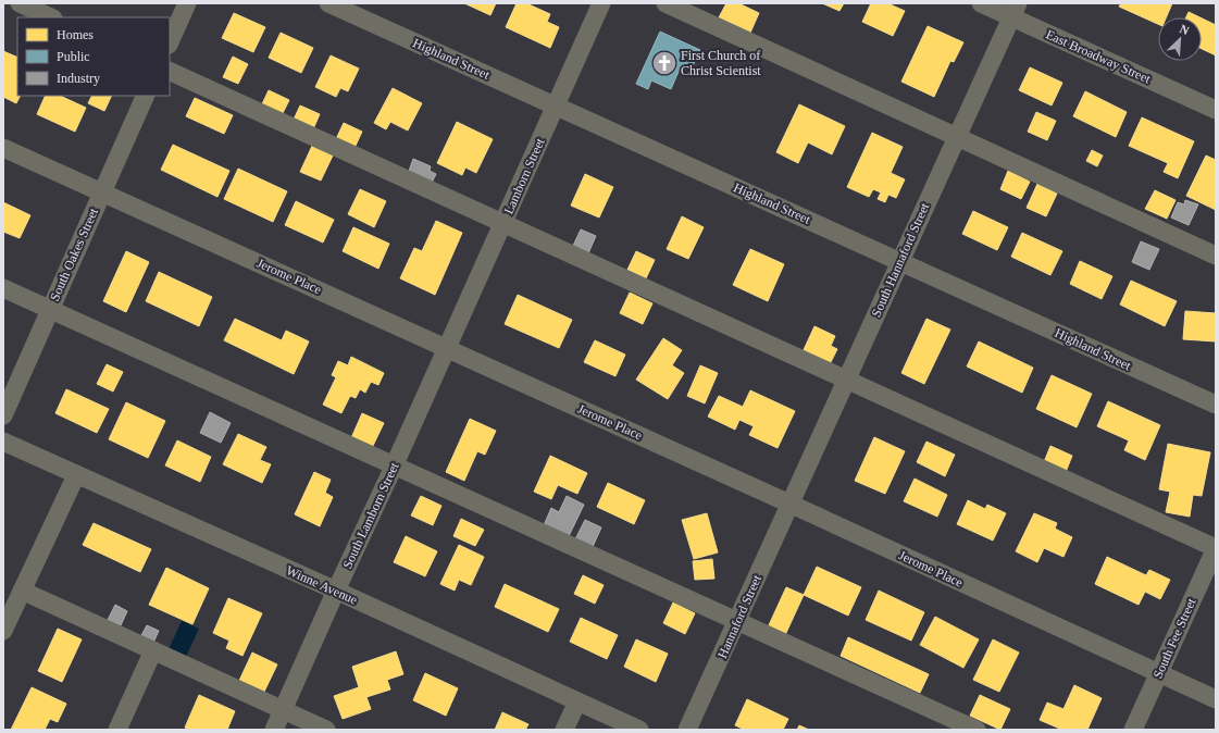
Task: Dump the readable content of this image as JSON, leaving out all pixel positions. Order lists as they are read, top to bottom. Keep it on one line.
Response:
{"streets":{"street":["East Broadway Street","Highland Street","Lamborn Street","South Oakes Street","South Hannaford Street","Jerome Place","South Lamborn Street","Winne Avenue","Hannaford Street","South Fee Street"]},"crossings":[["East Broadway Street","South Hannaford Street"],["Highland Street","Lamborn Street"],["Highland Street","South Hannaford Street"],["Lamborn Street","Jerome Place"],["Lamborn Street","South Lamborn Street"],["South Oakes Street","Jerome Place"],["South Hannaford Street","Jerome Place"],["South Hannaford Street","Hannaford Street"],["Jerome Place","South Lamborn Street"],["Jerome Place","Hannaford Street"],["Jerome Place","South Fee Street"],["South Lamborn Street","Winne Avenue"]],"places":{"church":["First Church of Christ Scientist"]},"legend":["Homes","Public","Industry"],"north":"top right"}
